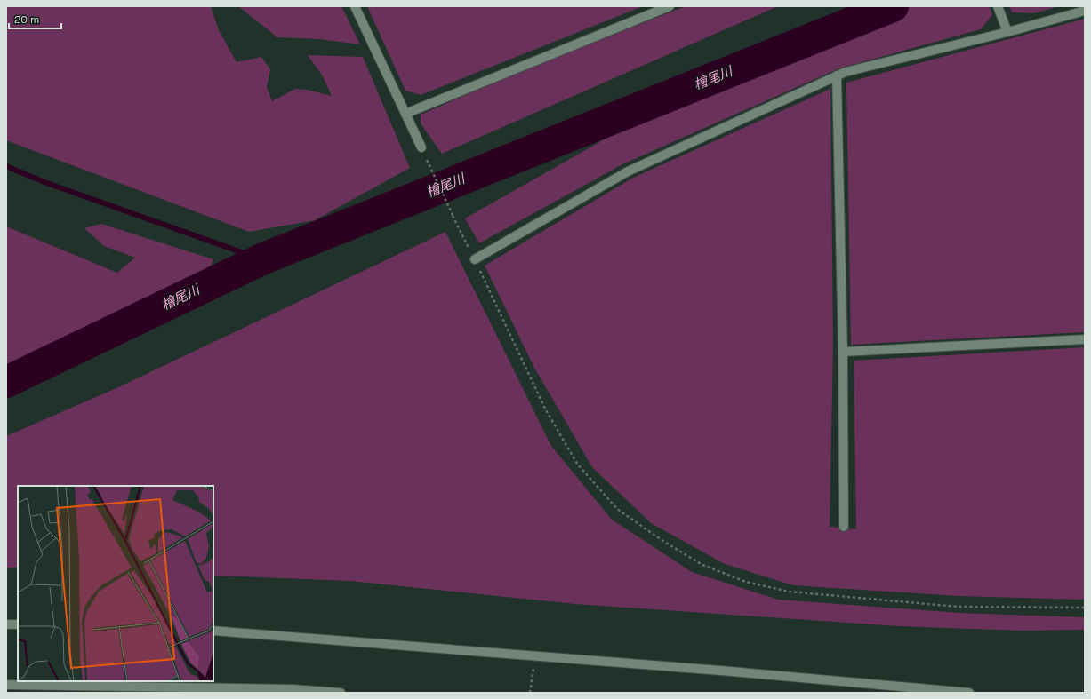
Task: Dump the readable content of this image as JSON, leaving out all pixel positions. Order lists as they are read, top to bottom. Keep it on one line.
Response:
{"water":["檜尾川"],"scale_bar":"20 m"}
